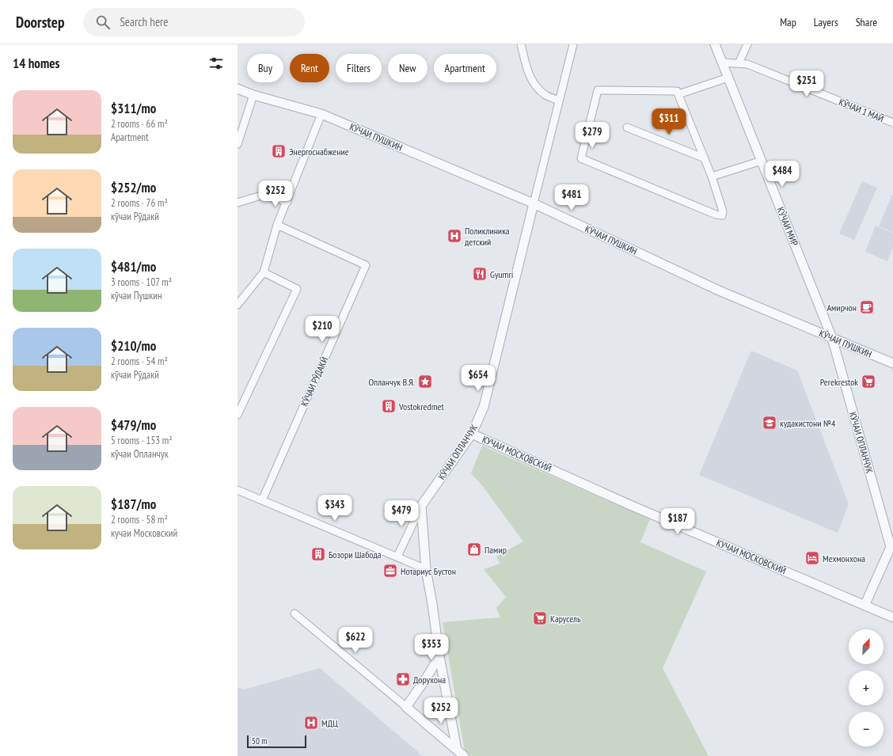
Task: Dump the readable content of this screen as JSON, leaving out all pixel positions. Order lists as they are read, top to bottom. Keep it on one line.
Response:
{"streets":{"street":["КӮЧАИ 1 МАЙ","КӮЧАИ ПУШКИН","КӮЧАИ МИР","КӮЧАИ РӮДАКӢ","КӮЧАИ ОПЛАНЧУК","КУЧАИ МОСКОВСКИЙ"]},"crossings":[["КӮЧАИ 1 МАЙ","КӮЧАИ МИР"],["КӮЧАИ ПУШКИН","КӮЧАИ МИР"],["КӮЧАИ ПУШКИН","КӮЧАИ ОПЛАНЧУК"],["КӮЧАИ МИР","КӮЧАИ ОПЛАНЧУК"],["КӮЧАИ ОПЛАНЧУК","КУЧАИ МОСКОВСКИЙ"]],"places":{"building":["Энергоснабжение","Vostokredmet","Бозори Шабода"],"hospital":["Поликлиника детский","МДЦ"],"restaurant":["Gyumri"],"cafe":["Амирчон"],"place":["Опланчук В.Я."],"supermarket":["Perekrestok","Карусель"],"school or university":["кудакистони №4"],"shop":["Памир"],"hotel":["Мехмонхона"],"office":["Нотариус Бустон"],"pharmacy":["Дорухона"]},"scale_bar":"50 m","north":"top right","page":{"header":"Doorstep","search":"Search here","nav":["Map","Layers","Share"],"heading":"14 homes","chip":["Buy","Rent","Filters","New","Apartment"],"price":["$251","$311","$279","$484","$252","$481","$210","$654","$343","$479","$187","$622","$353","$252"],"list":[{"name":"$311/mo","note":"2 rooms · 66 m² · Apartment"},{"name":"$252/mo","note":"2 rooms · 76 m² · кӯчаи Рӯдакӣ"},{"name":"$481/mo","note":"3 rooms · 107 m² · кӯчаи Пушкин"},{"name":"$210/mo","note":"2 rooms · 54 m² · кӯчаи Рӯдакӣ"},{"name":"$479/mo","note":"5 rooms · 153 m² · кӯчаи Опланчук"},{"name":"$187/mo","note":"2 rooms · 58 m² · кучаи Московский"}],"map_buttons":["+","−"],"scale":"50 m"}}
